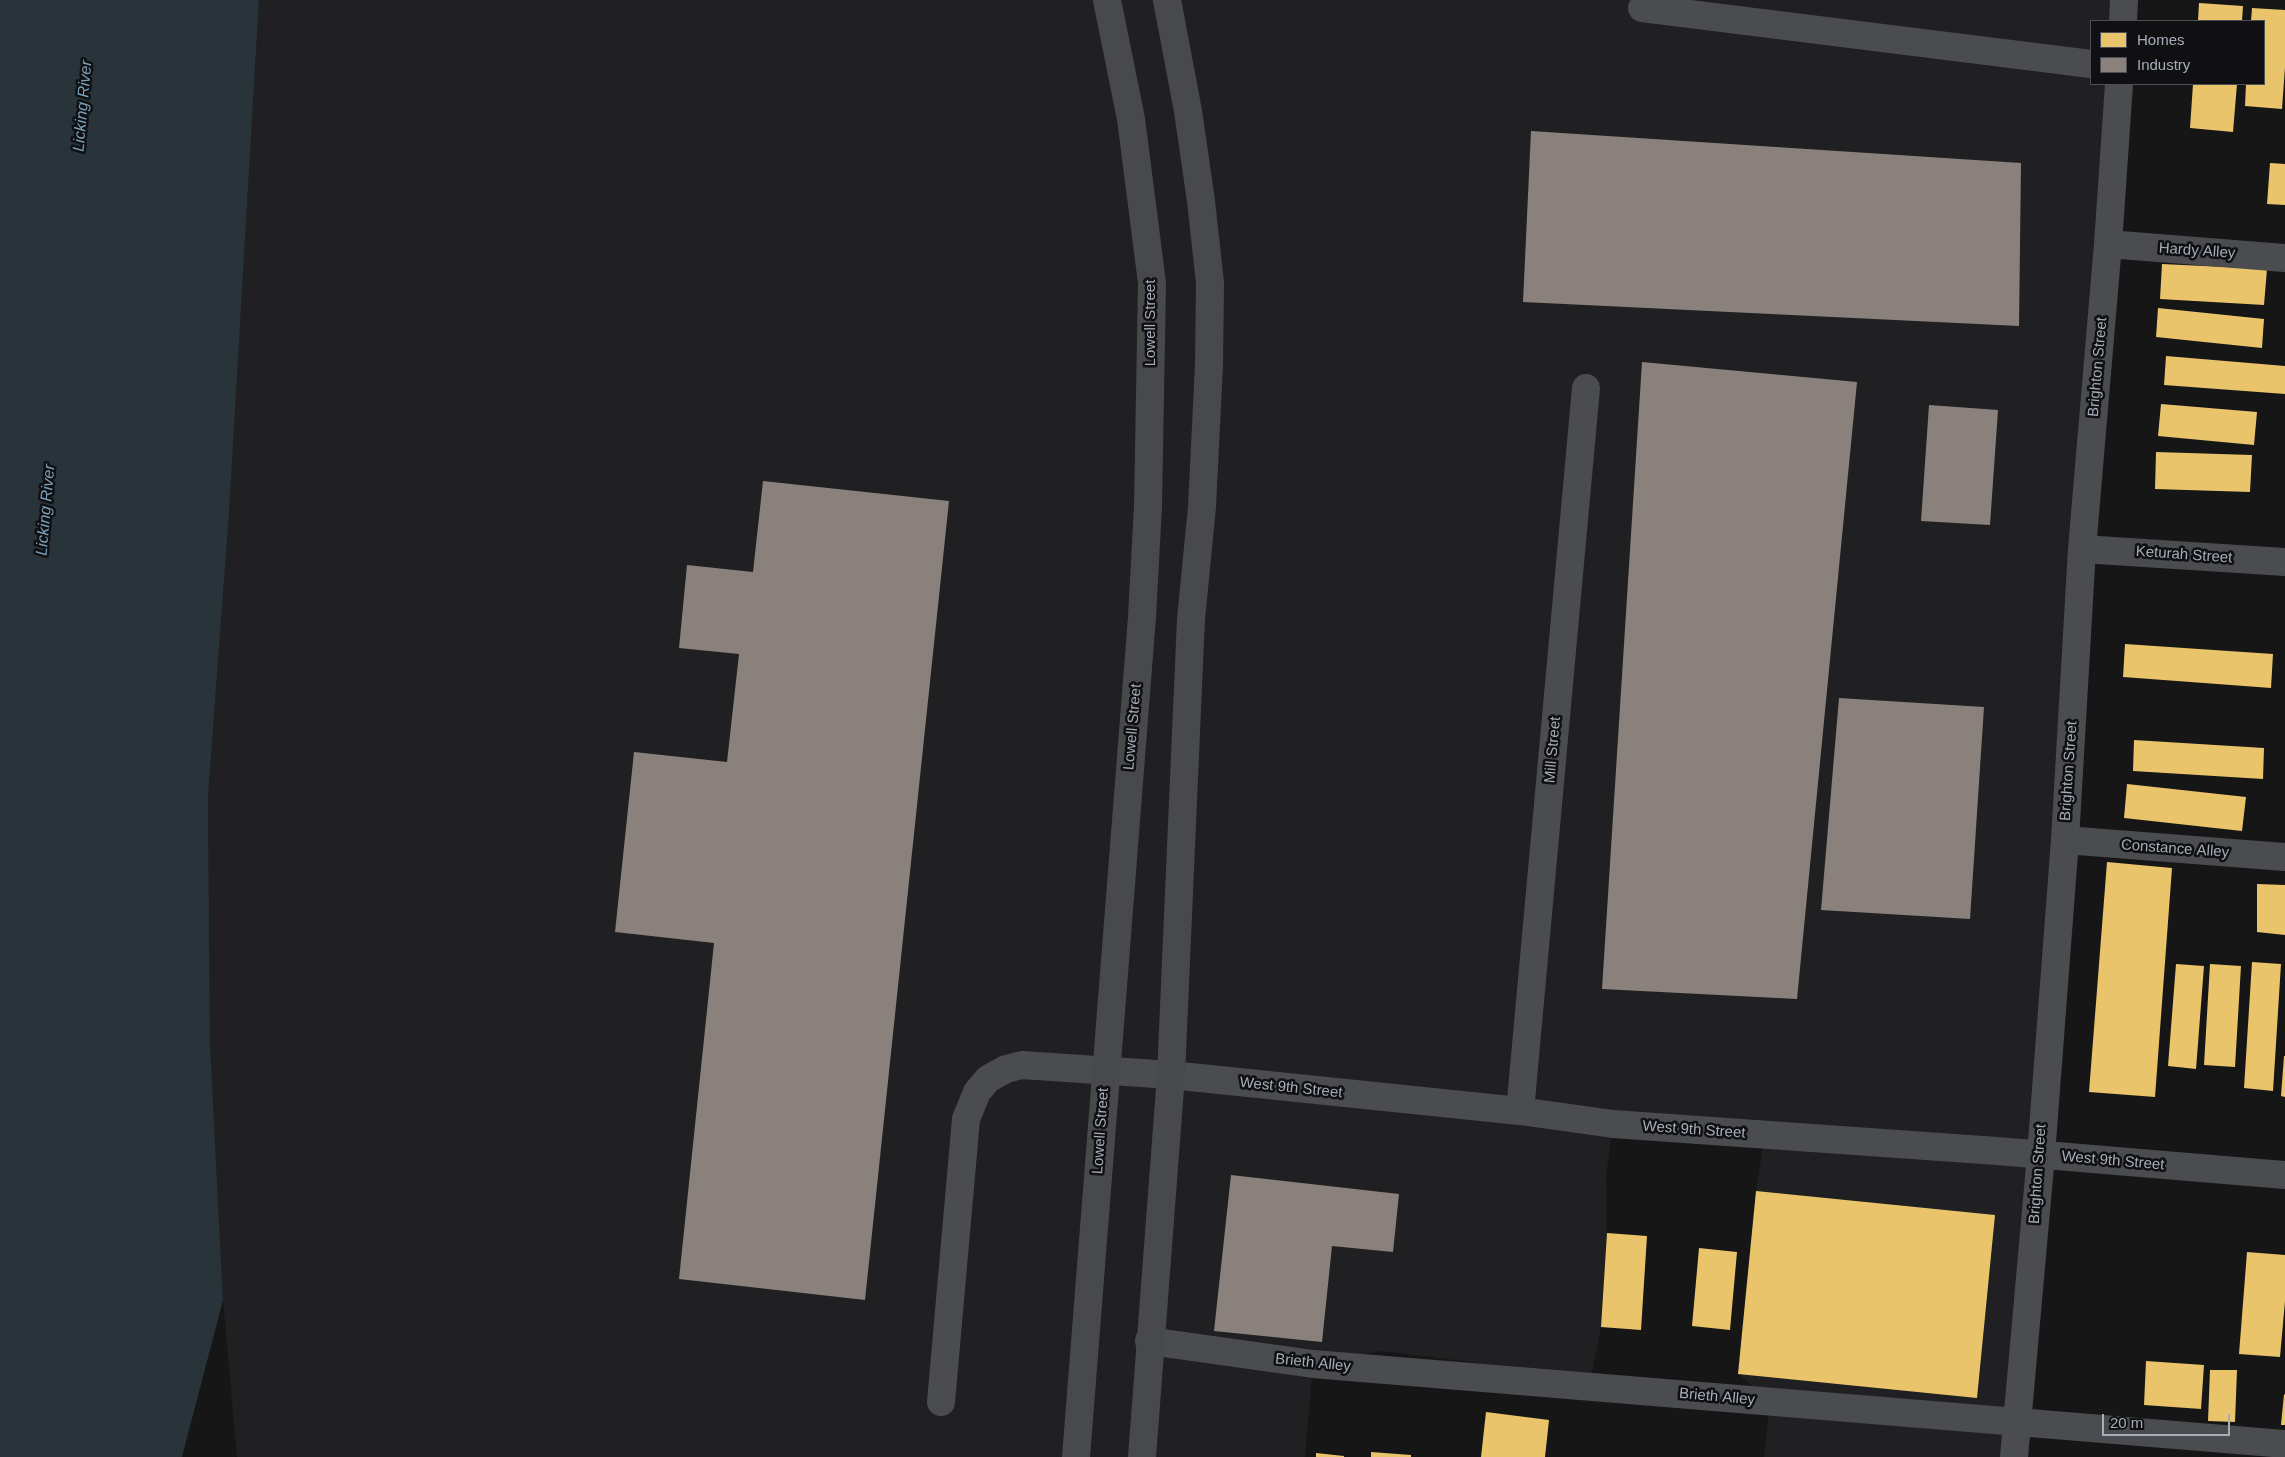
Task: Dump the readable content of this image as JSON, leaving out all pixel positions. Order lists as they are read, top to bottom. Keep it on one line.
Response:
{"streets":{"main road":["Lowell Street"],"street":["Hardy Alley","Brighton Street","Keturah Street","Mill Street","Constance Alley","West 9th Street","Brieth Alley"]},"crossings":[["Hardy Alley","Brighton Street"],["Lowell Street","West 9th Street"],["Brighton Street","Keturah Street"],["Brighton Street","Constance Alley"],["Brighton Street","West 9th Street"],["Brighton Street","Brieth Alley"],["Mill Street","West 9th Street"]],"water":["Licking River"],"legend":["Homes","Industry"],"scale_bar":"20 m"}
